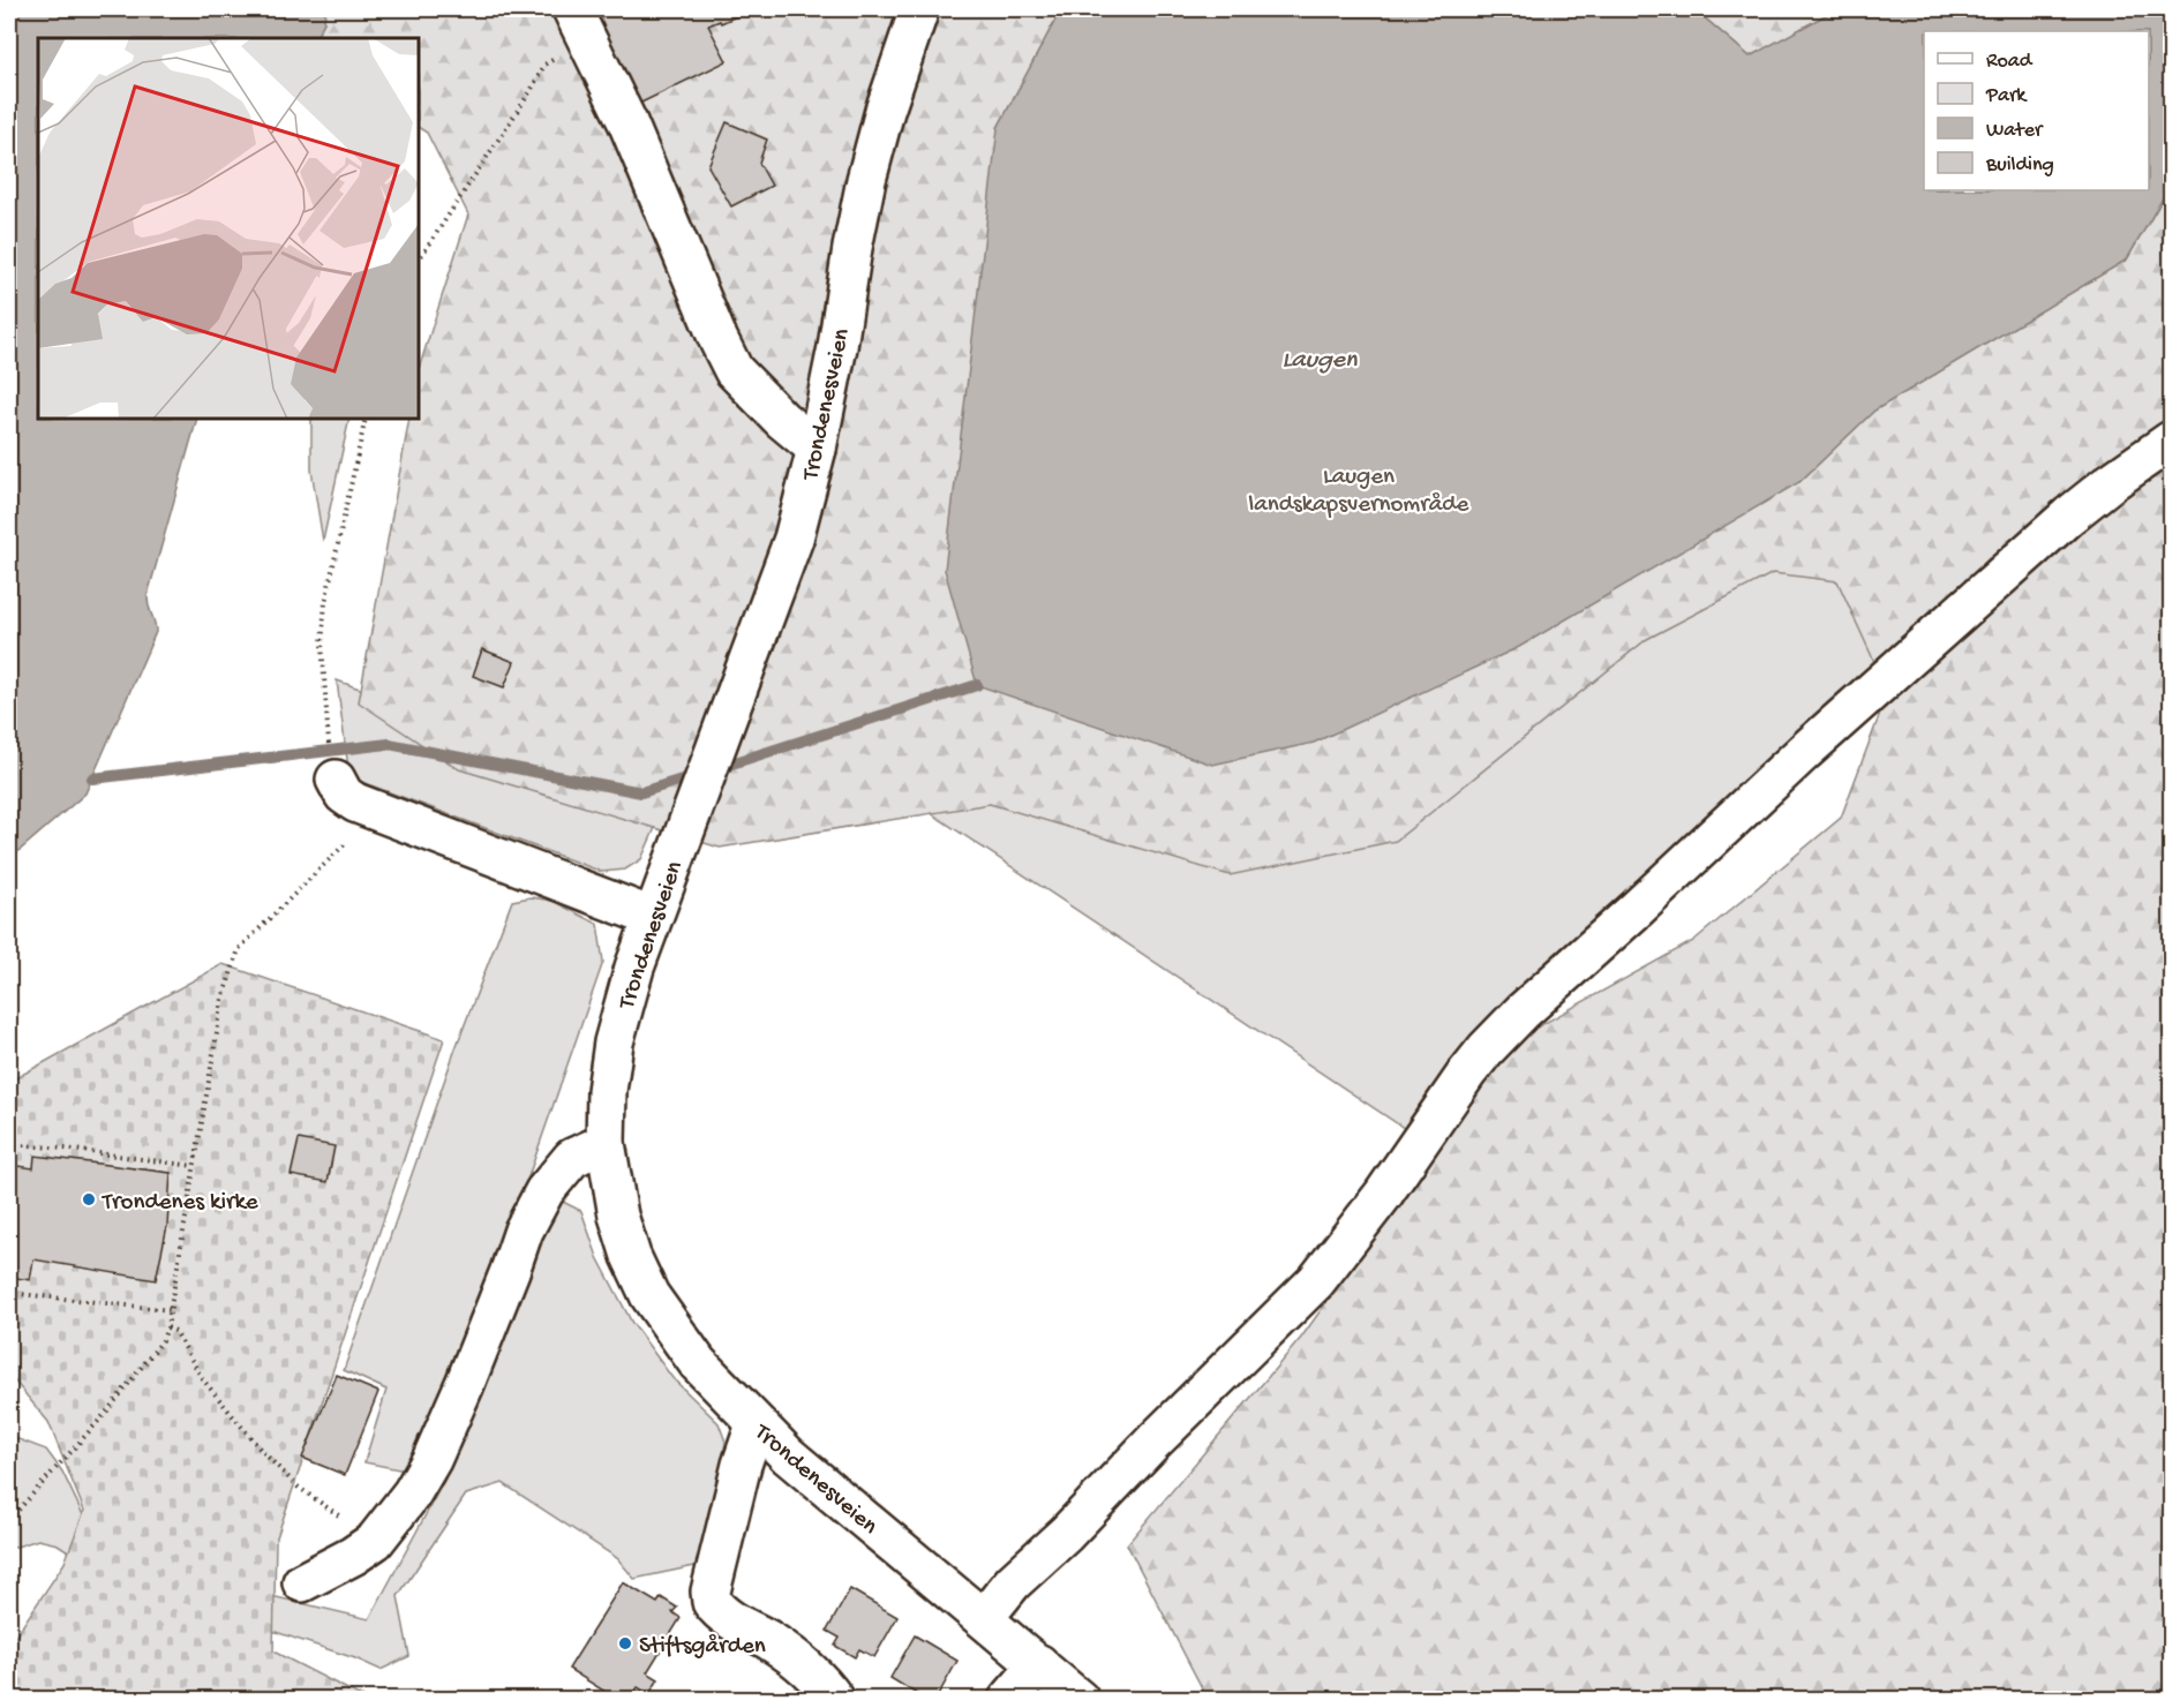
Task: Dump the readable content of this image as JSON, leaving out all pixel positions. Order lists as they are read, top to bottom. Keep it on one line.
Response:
{"streets":{"main road":["Trondenesveien"]},"water":["Laugen"],"parks":["Laugen landskapsvernområde"],"places":["Trondenes kirke","Stiftsgården"],"legend":["Road","Park","Water","Building"]}
